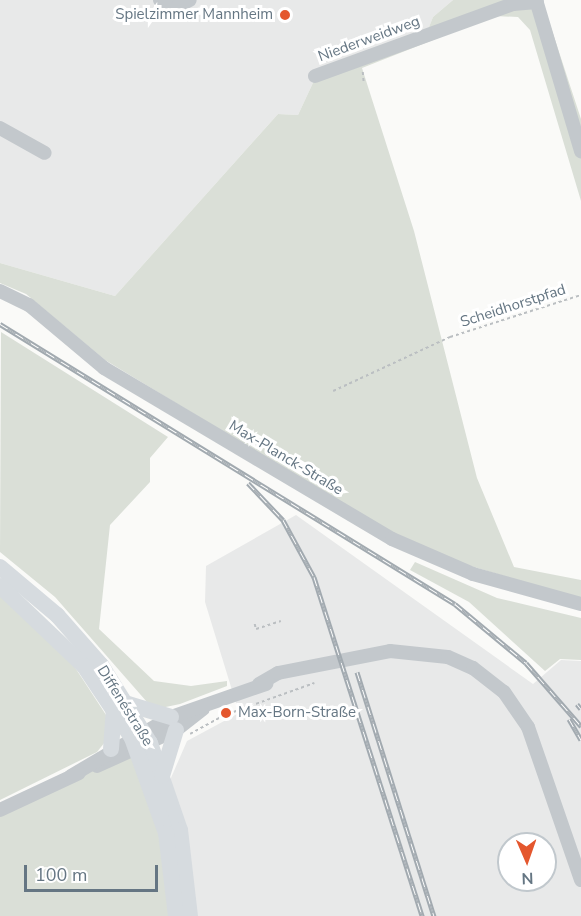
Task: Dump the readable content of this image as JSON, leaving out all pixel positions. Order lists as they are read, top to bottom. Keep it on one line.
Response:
{"streets":{"main road":["Diffenéstraße"],"street":["Niederweidweg","Max-Planck-Straße"],"path":["Scheidhorstpfad"]},"places":["Spielzimmer Mannheim","Max-Born-Straße"],"scale_bar":"100 m","north":"bottom"}
